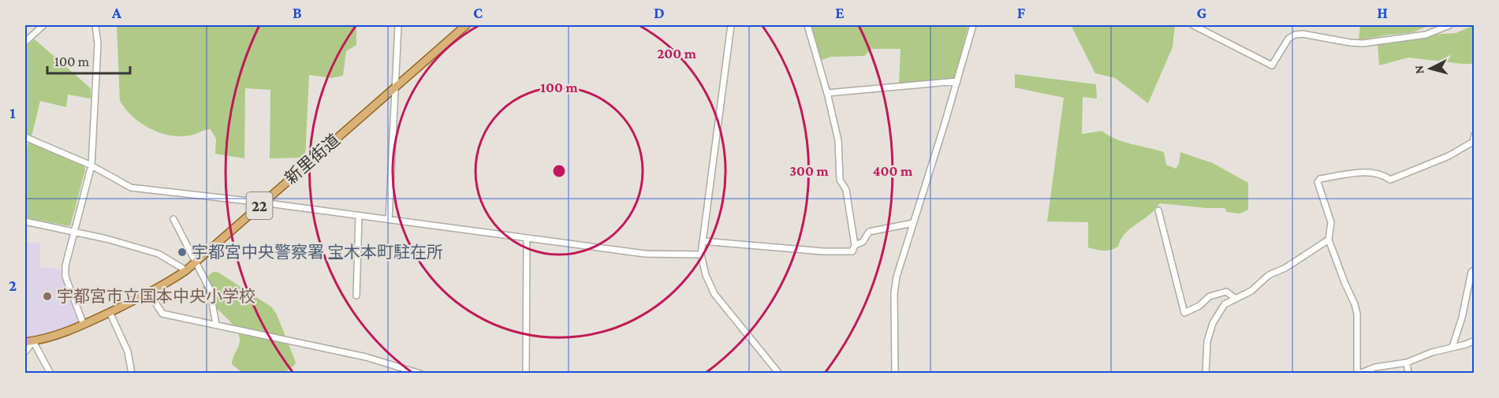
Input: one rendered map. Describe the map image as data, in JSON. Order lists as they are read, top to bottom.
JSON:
{
  "streets": {
    "main road": ["新里街道", "22"]
  },
  "places": ["宇都宮中央警察署 宝木本町駐在所", "宇都宮市立国本中央小学校"],
  "scale_bar": "100 m",
  "north": "left",
  "grid": {
    "columns": [
      "A",
      "B",
      "C",
      "D",
      "E",
      "F",
      "G",
      "H"
    ],
    "rows": ["1", "2"]
  },
  "rings": [
    "200 m",
    "100 m",
    "300 m",
    "400 m"
  ]
}
